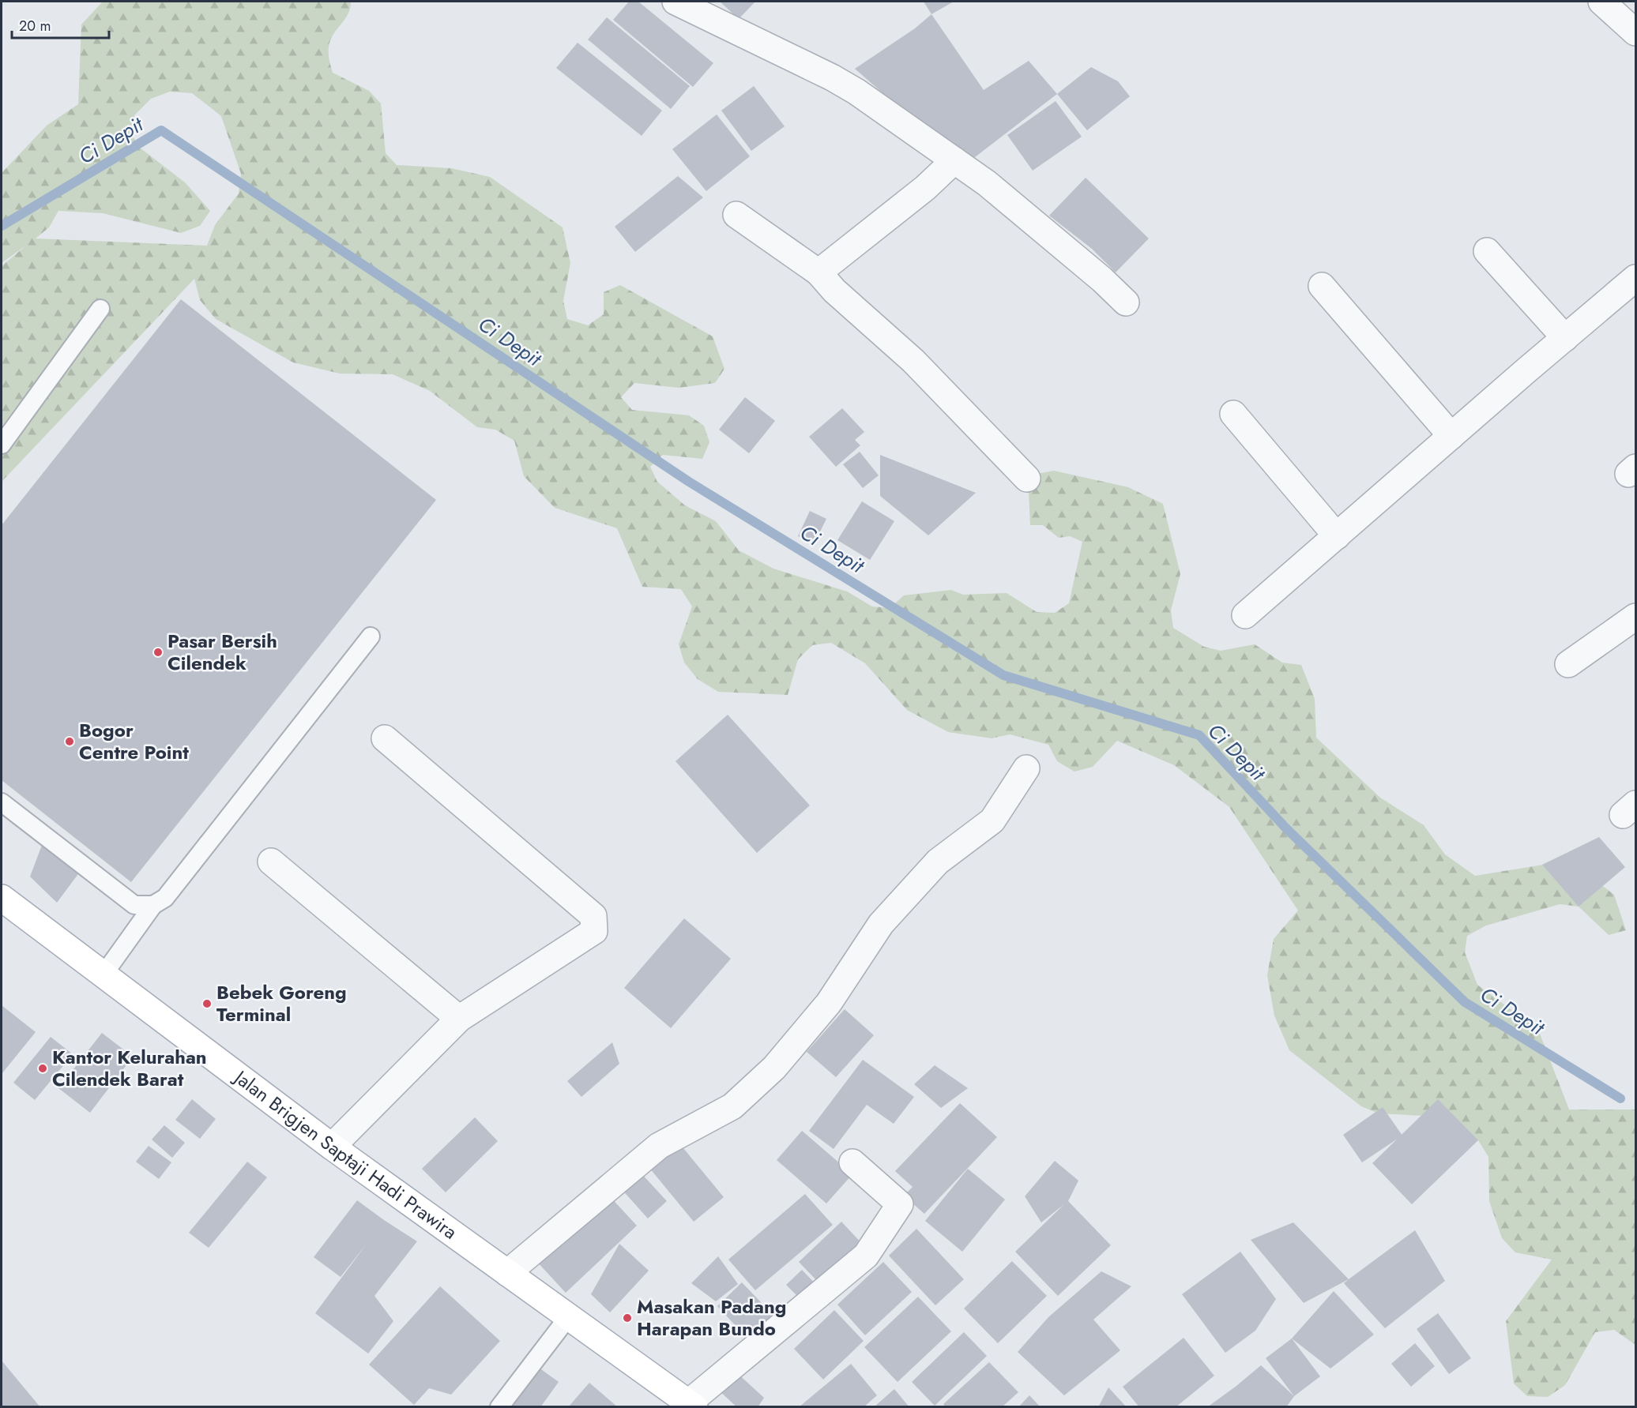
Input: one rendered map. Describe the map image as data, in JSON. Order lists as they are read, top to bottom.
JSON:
{
  "streets": {
    "main road": ["Jalan Brigjen Saptaji Hadi Prawira"]
  },
  "water": ["Ci Depit"],
  "places": [
    "Pasar Bersih Cilendek",
    "Bogor Centre Point",
    "Bebek Goreng Terminal",
    "Kantor Kelurahan Cilendek Barat",
    "Masakan Padang Harapan Bundo"
  ],
  "scale_bar": "20 m"
}
